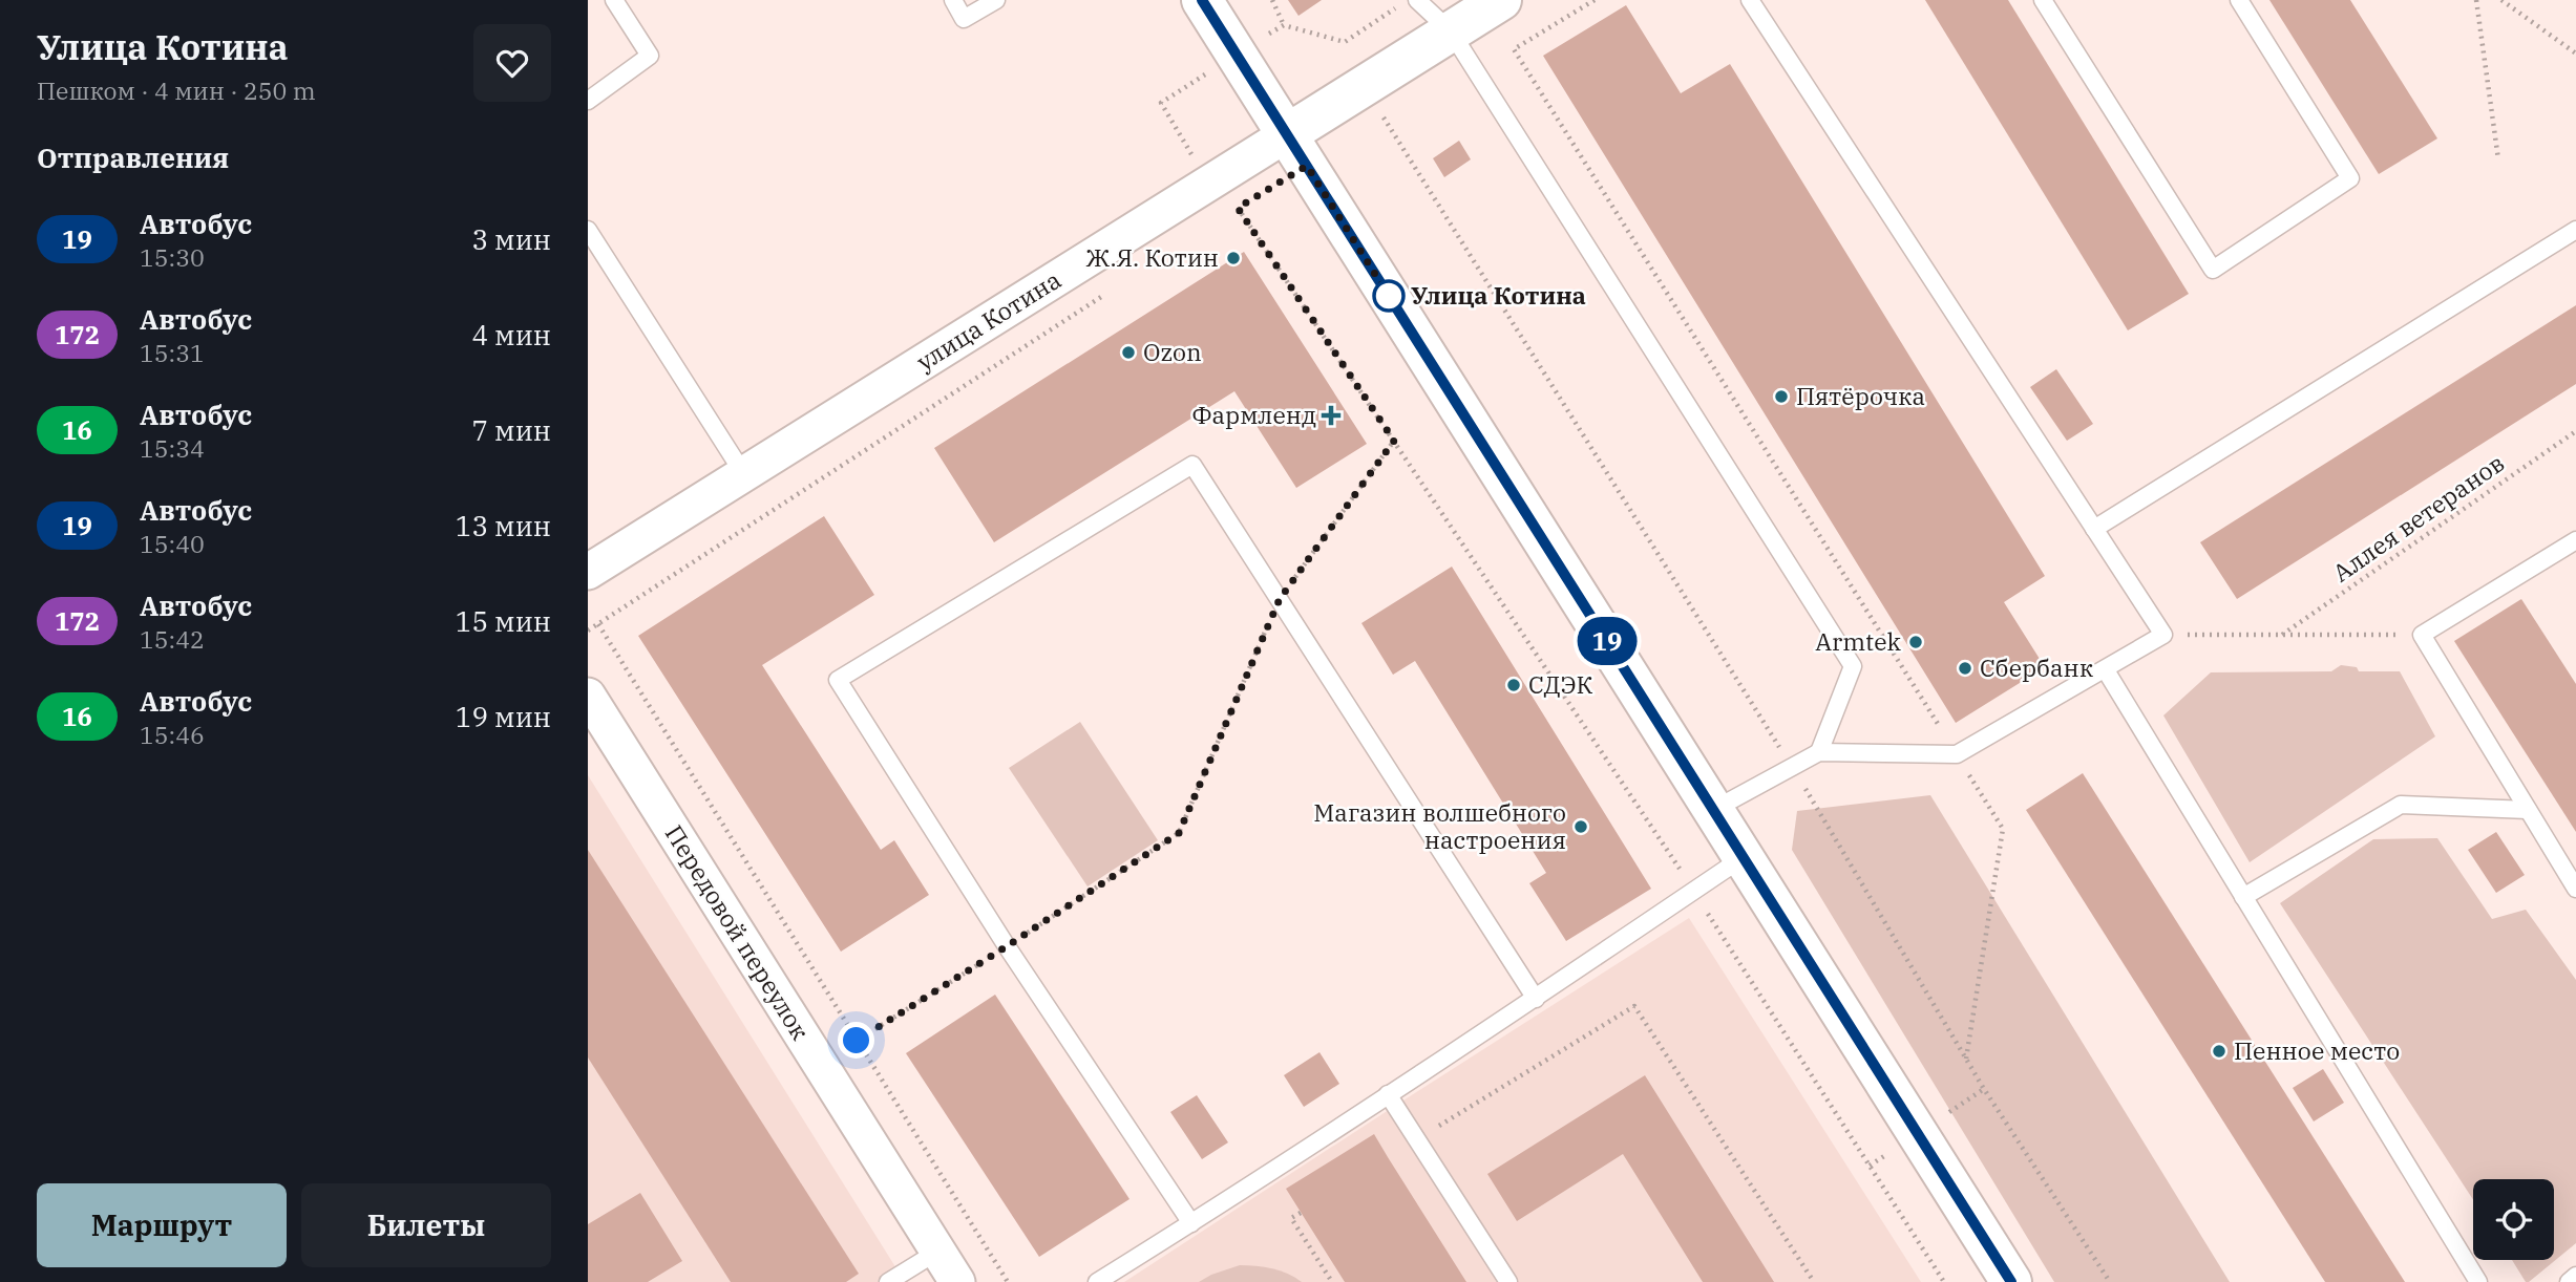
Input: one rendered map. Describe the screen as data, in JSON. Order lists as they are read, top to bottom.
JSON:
{
  "streets": {
    "main road": ["улица Котина"],
    "street": ["Передовой переулок"],
    "path": ["Аллея ветеранов"]
  },
  "places": {
    "other": [
      "Ж.Я. Котин",
      "Улица Котина",
      "Ozon",
      "Пятёрочка",
      "Armtek",
      "Сбербанк",
      "СДЭК",
      "Магазин волшебного настроения",
      "Пенное место"
    ],
    "health": ["Фармленд"]
  },
  "lines": ["bus line 19"],
  "page": {
    "heading": [
      ["Улица Котина", "Пешком · 4 мин · 250 m"],
      "Отправления"
    ],
    "on_map": "19",
    "list": [
      {
        "mark": "19",
        "name": "Автобус",
        "note": "15:30",
        "value": "3 мин"
      },
      {
        "mark": "172",
        "name": "Автобус",
        "note": "15:31",
        "value": "4 мин"
      },
      {
        "mark": "16",
        "name": "Автобус",
        "note": "15:34",
        "value": "7 мин"
      },
      {
        "mark": "19",
        "name": "Автобус",
        "note": "15:40",
        "value": "13 мин"
      },
      {
        "mark": "172",
        "name": "Автобус",
        "note": "15:42",
        "value": "15 мин"
      },
      {
        "mark": "16",
        "name": "Автобус",
        "note": "15:46",
        "value": "19 мин"
      }
    ],
    "buttons": ["Маршрут", "Билеты"]
  }
}
